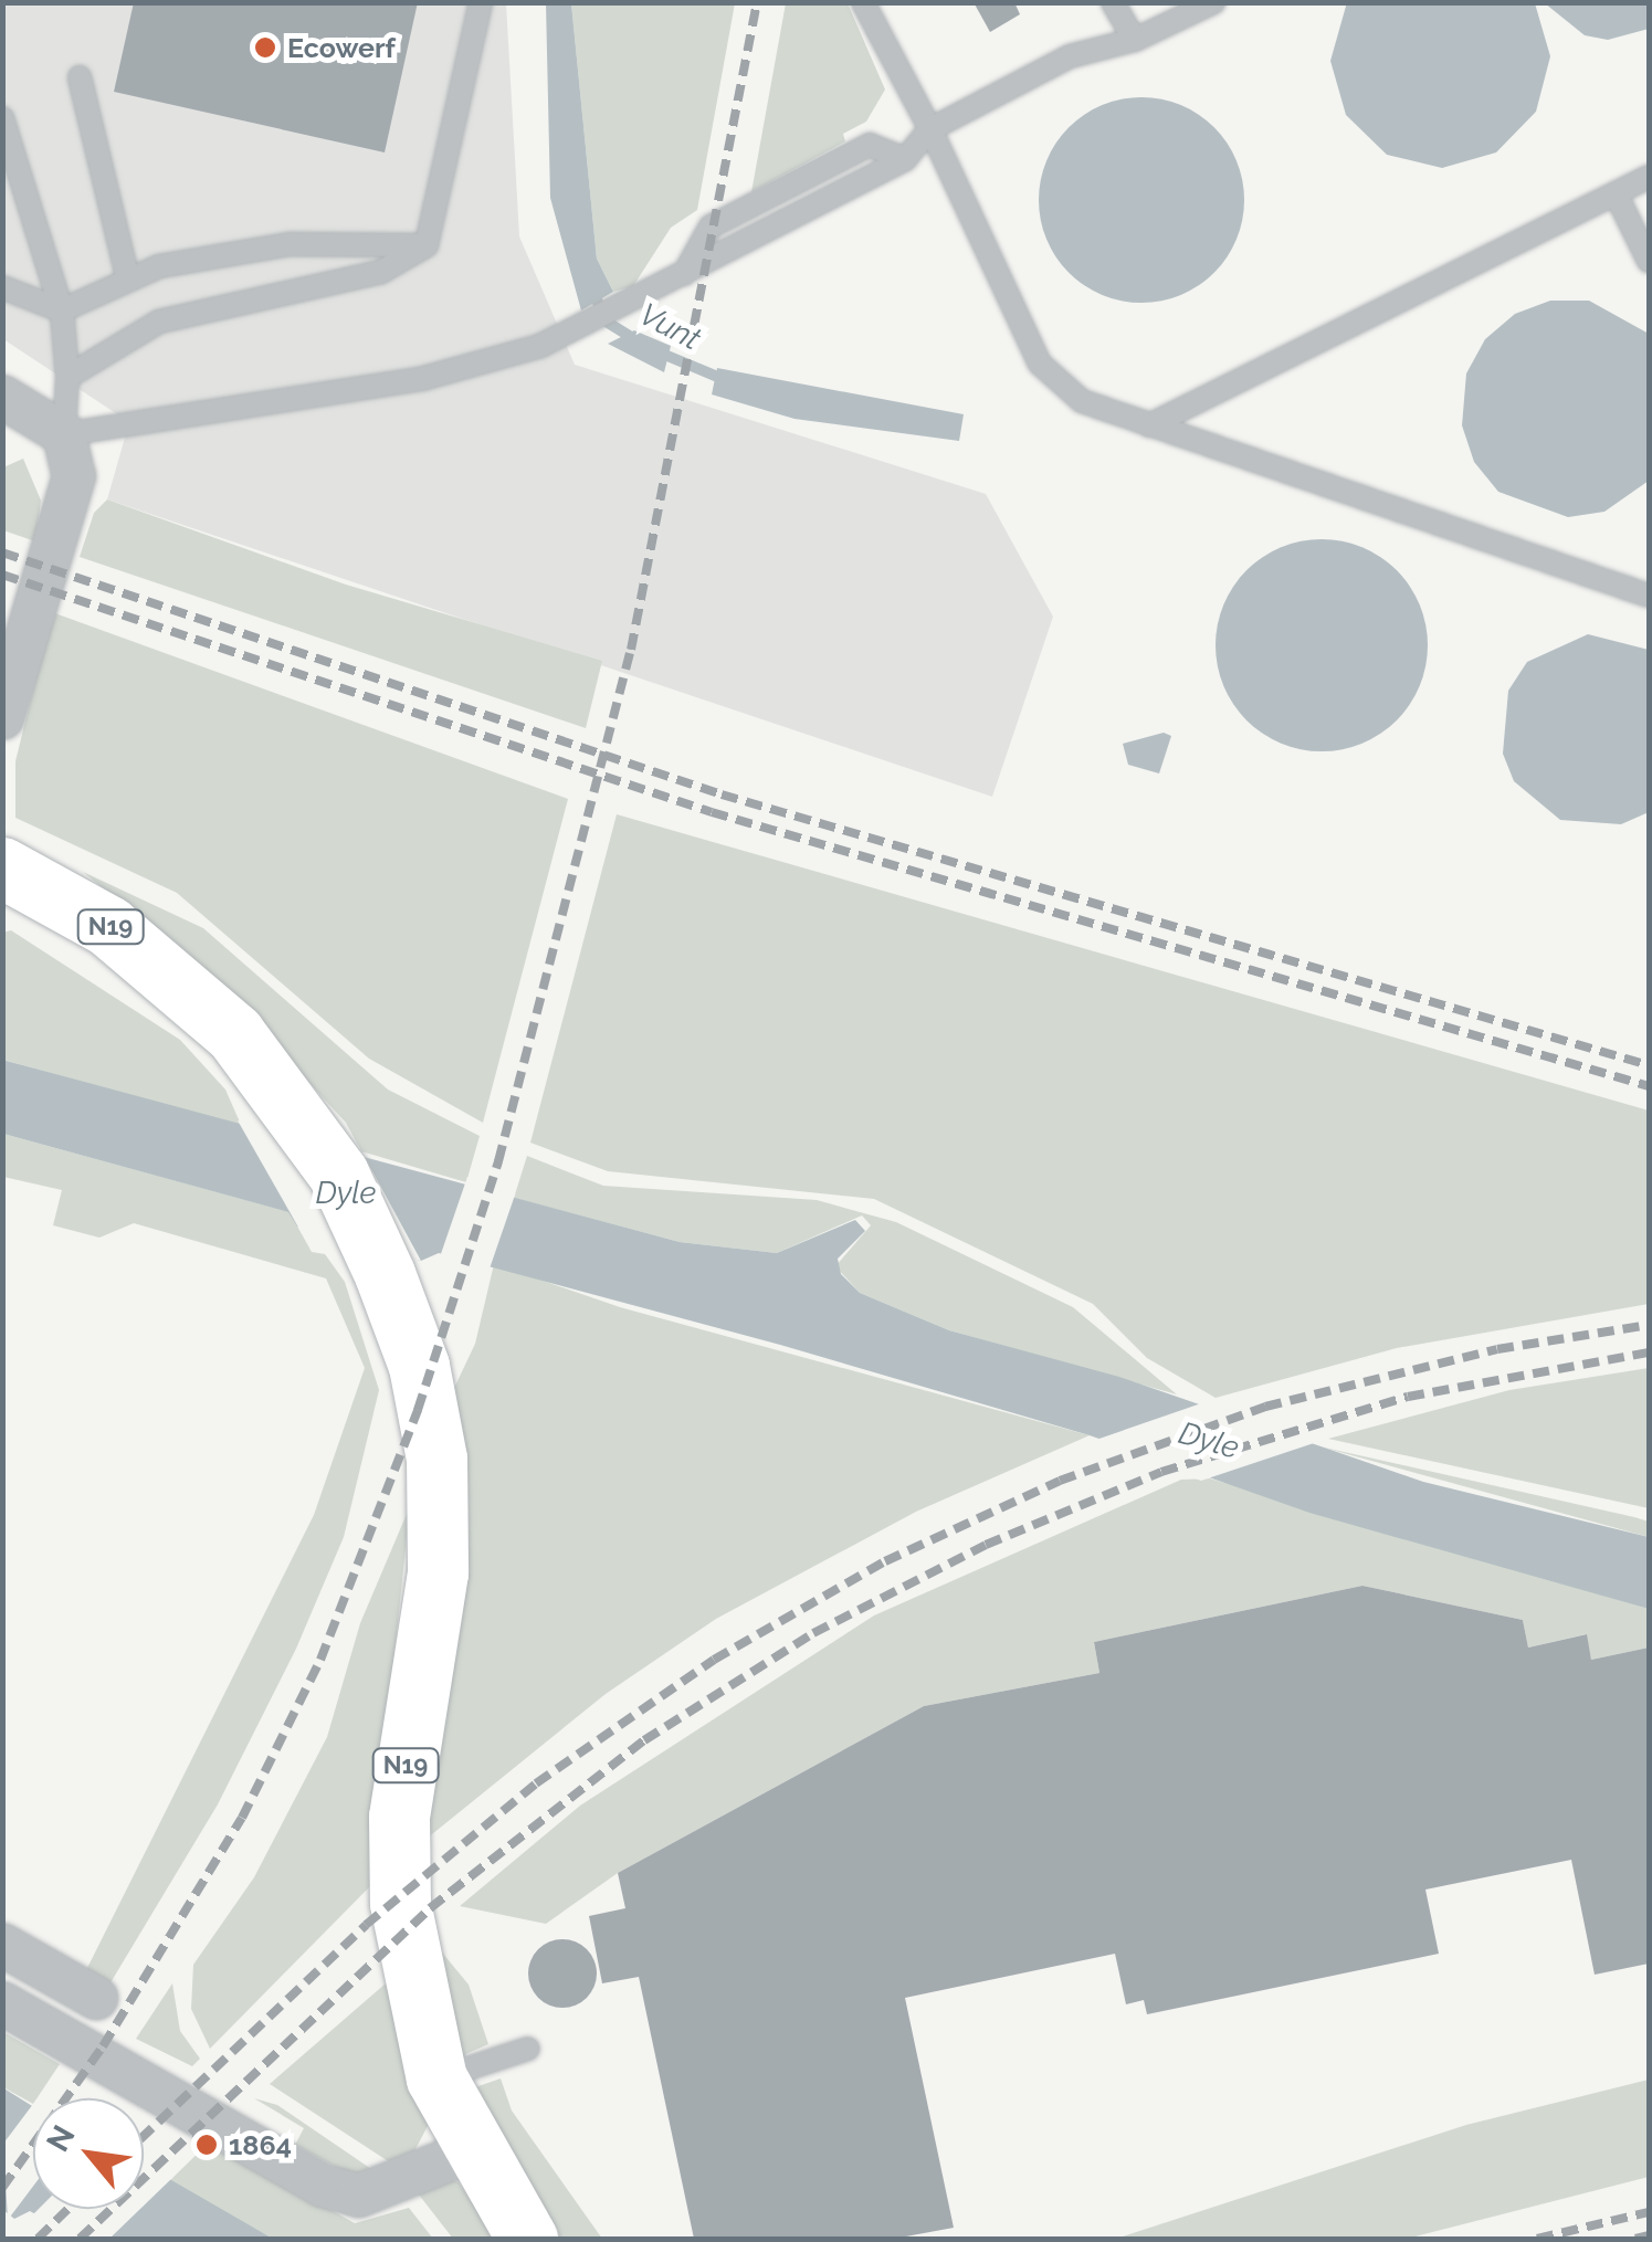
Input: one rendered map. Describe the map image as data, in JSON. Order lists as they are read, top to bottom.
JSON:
{
  "streets": {
    "main road": ["N19"]
  },
  "water": ["Vunt", "Dyle"],
  "places": ["Ecowerf", "1864"],
  "north": "top left"
}
